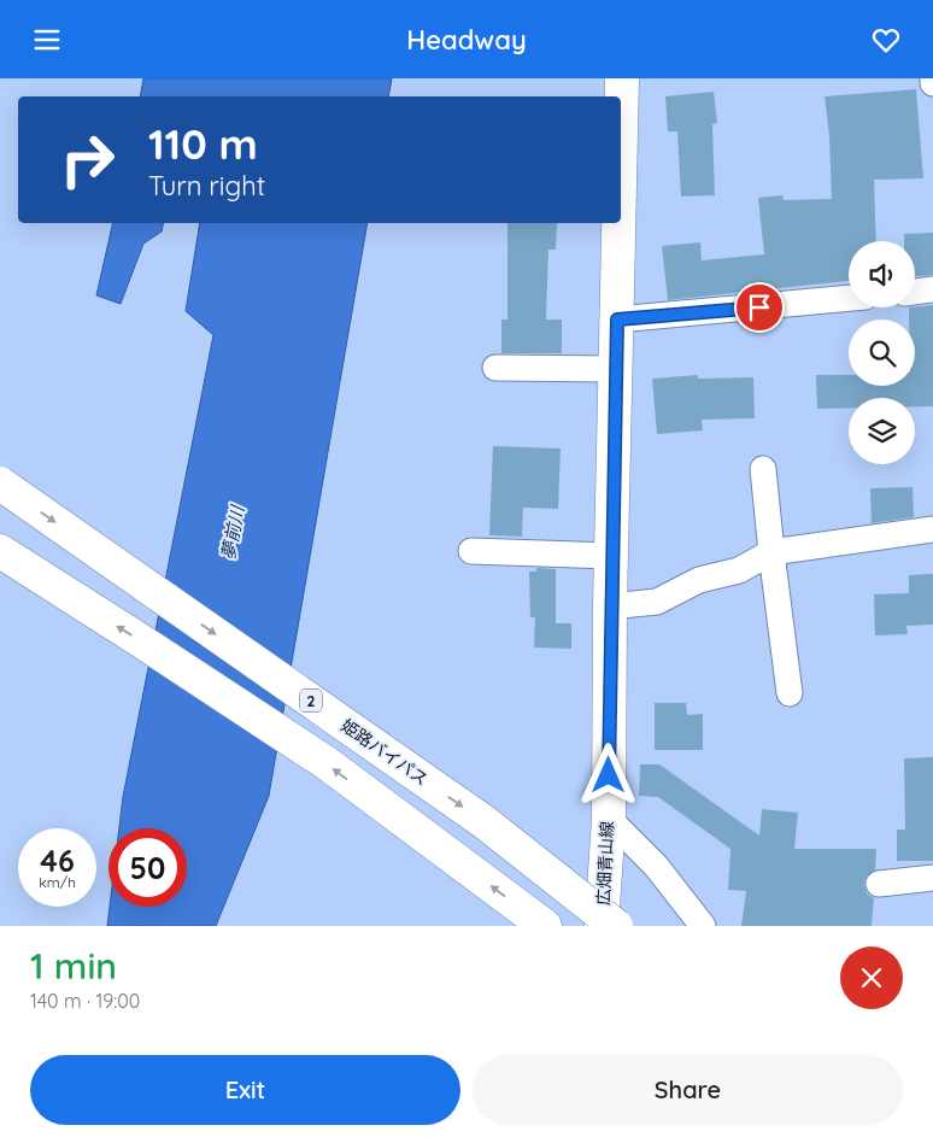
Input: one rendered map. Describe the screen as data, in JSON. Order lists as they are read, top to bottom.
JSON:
{
  "streets": {
    "main road": ["2", "姫路バイパス", "広畑青山線"]
  },
  "water": ["夢前川"],
  "page": {
    "header": "Headway",
    "turn": ["110 m", "Turn right"],
    "speed": "46 km/h",
    "limit": "50",
    "heading": ["1 min", "140 m · 19:00"],
    "buttons": ["Exit", "Share"]
  }
}
